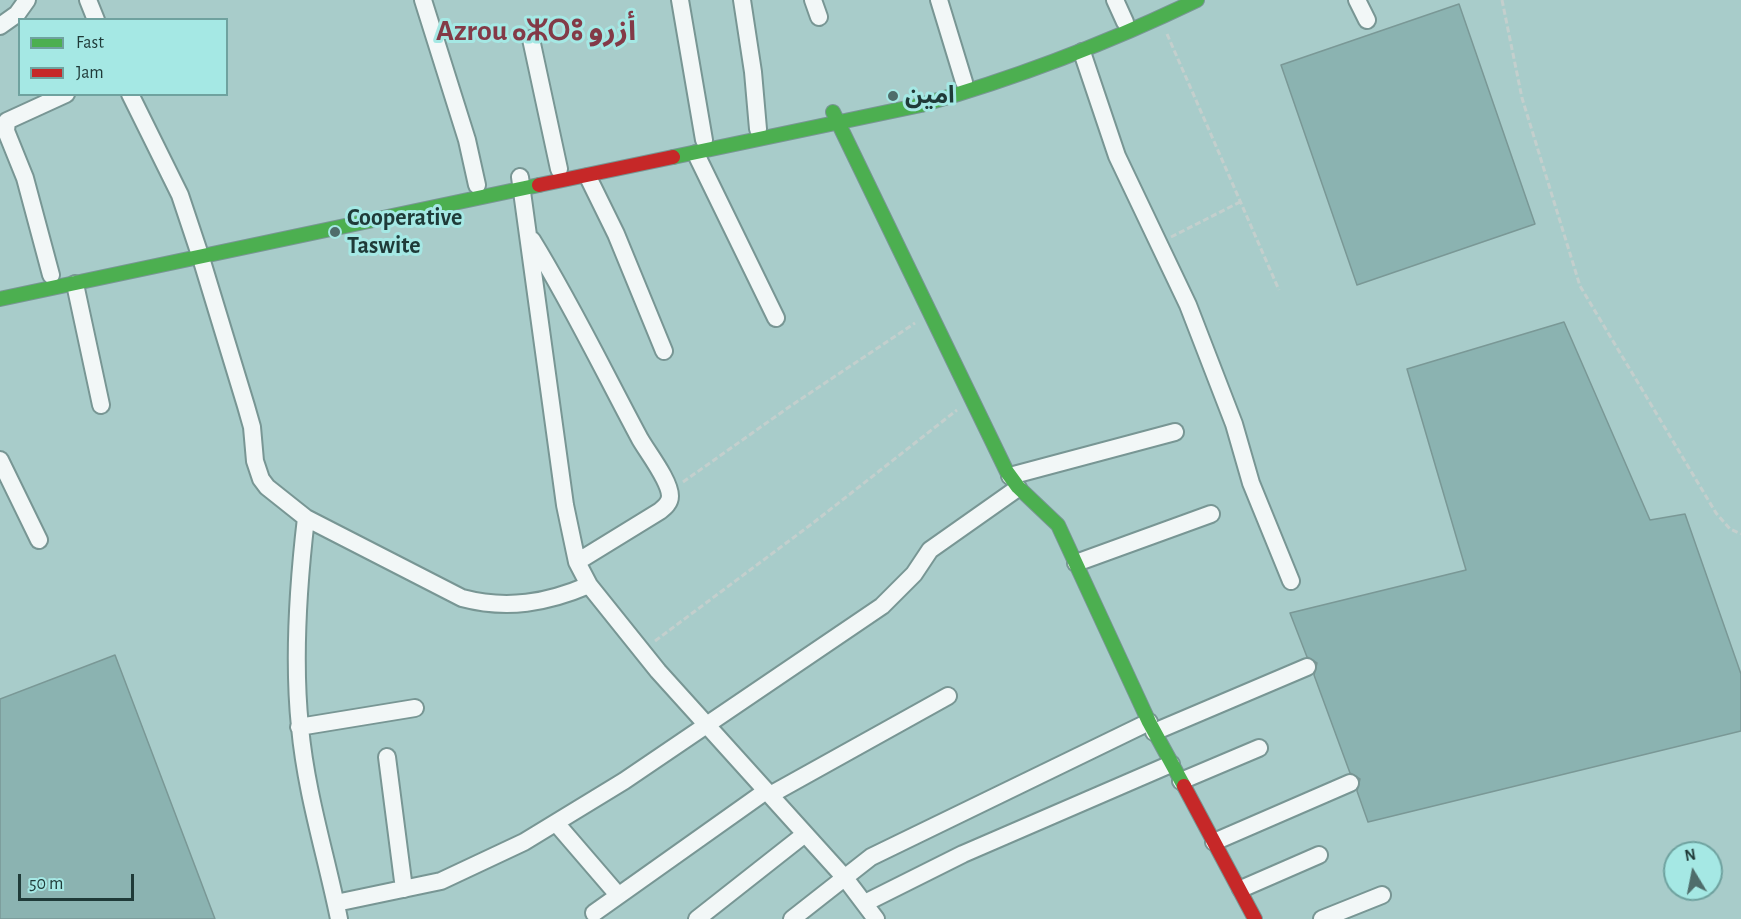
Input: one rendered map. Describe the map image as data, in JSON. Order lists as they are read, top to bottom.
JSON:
{
  "districts": ["Azrou ⴰⵣⵔⵓ أزرو"],
  "places": ["امين", "Cooperative Taswite"],
  "legend": ["Fast", "Jam"],
  "scale_bar": "50 m",
  "north": "top"
}
